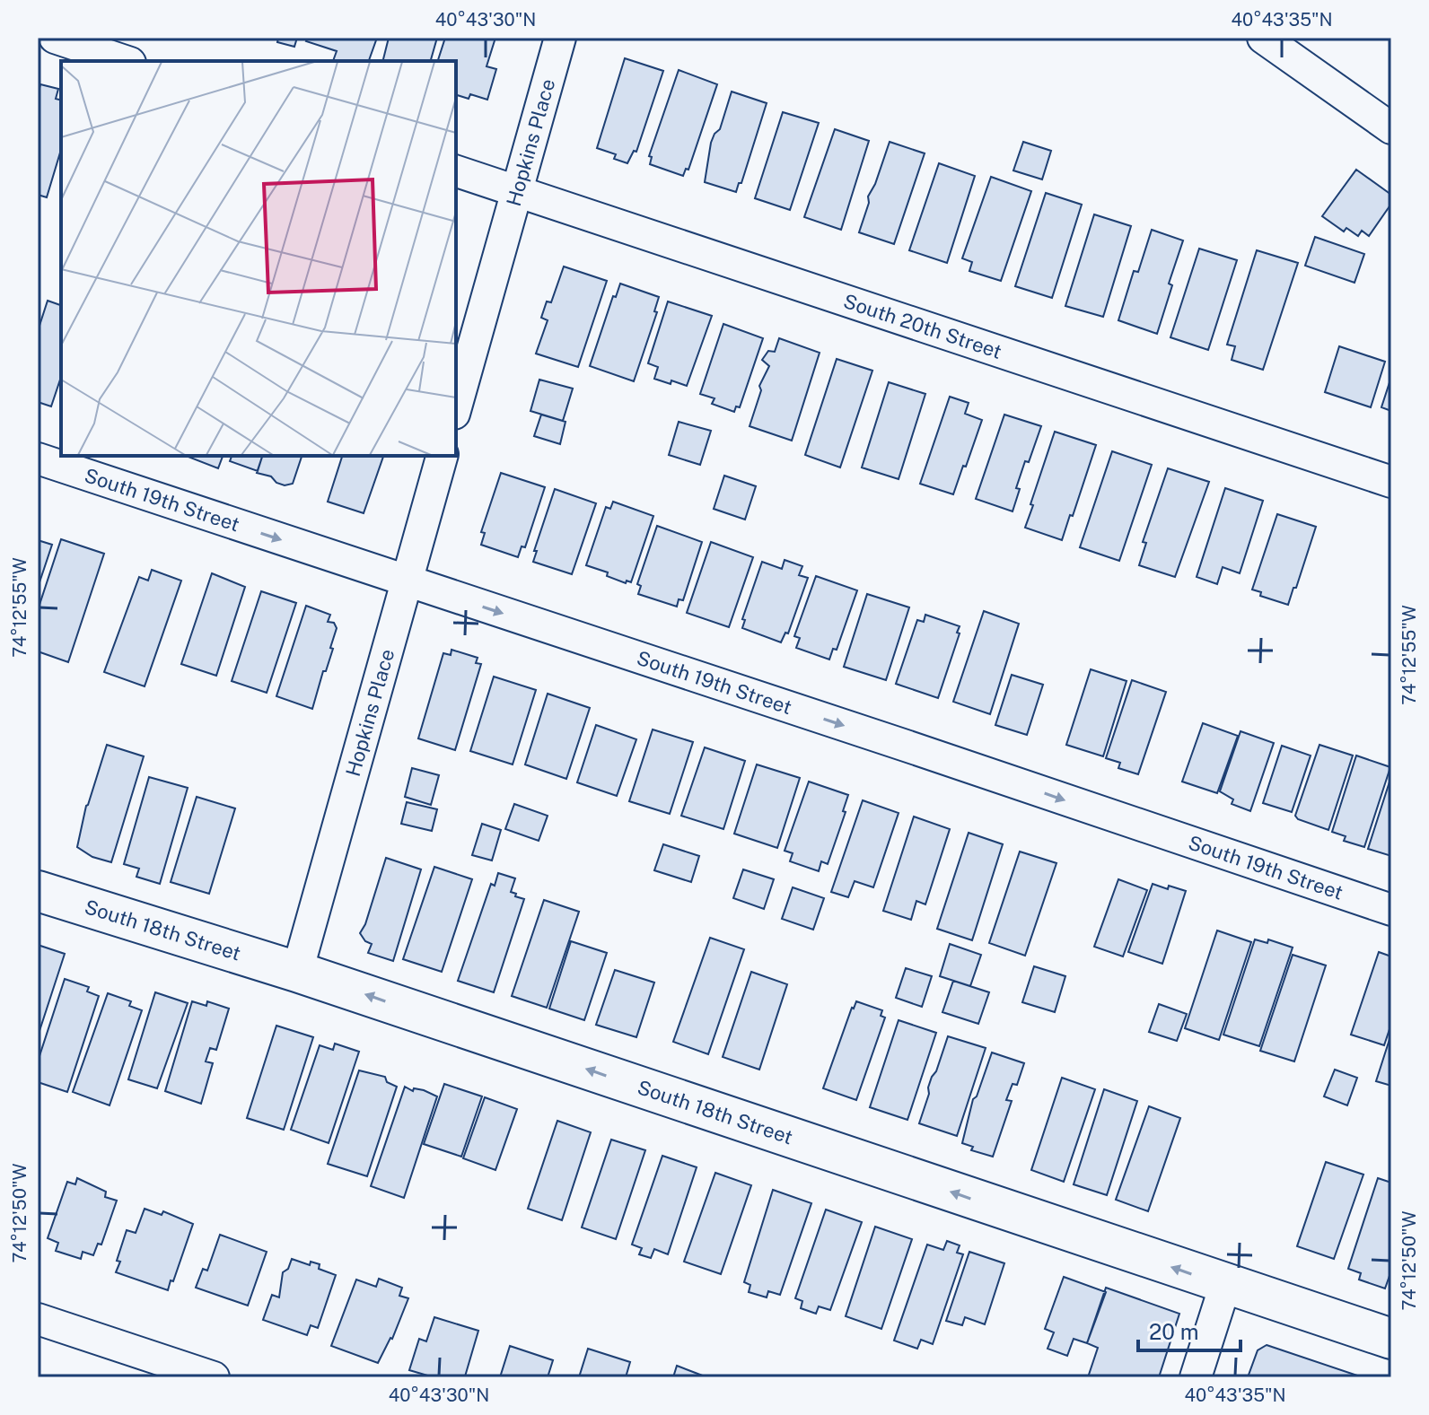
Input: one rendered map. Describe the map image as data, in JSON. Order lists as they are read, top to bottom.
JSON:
{
  "streets": {
    "street": [
      "Hopkins Place",
      "South 20th Street",
      "South 19th Street",
      "South 18th Street"
    ]
  },
  "crossings": [
    ["Hopkins Place", "South 20th Street"],
    ["Hopkins Place", "South 19th Street"],
    ["Hopkins Place", "South 18th Street"]
  ],
  "one_way": ["South 19th Street", "South 18th Street"],
  "scale_bar": "20 m",
  "coordinates": [
    "40°43'30\"N",
    "40°43'35\"N",
    "74°12'55\"W",
    "74°12'50\"W"
  ]
}
